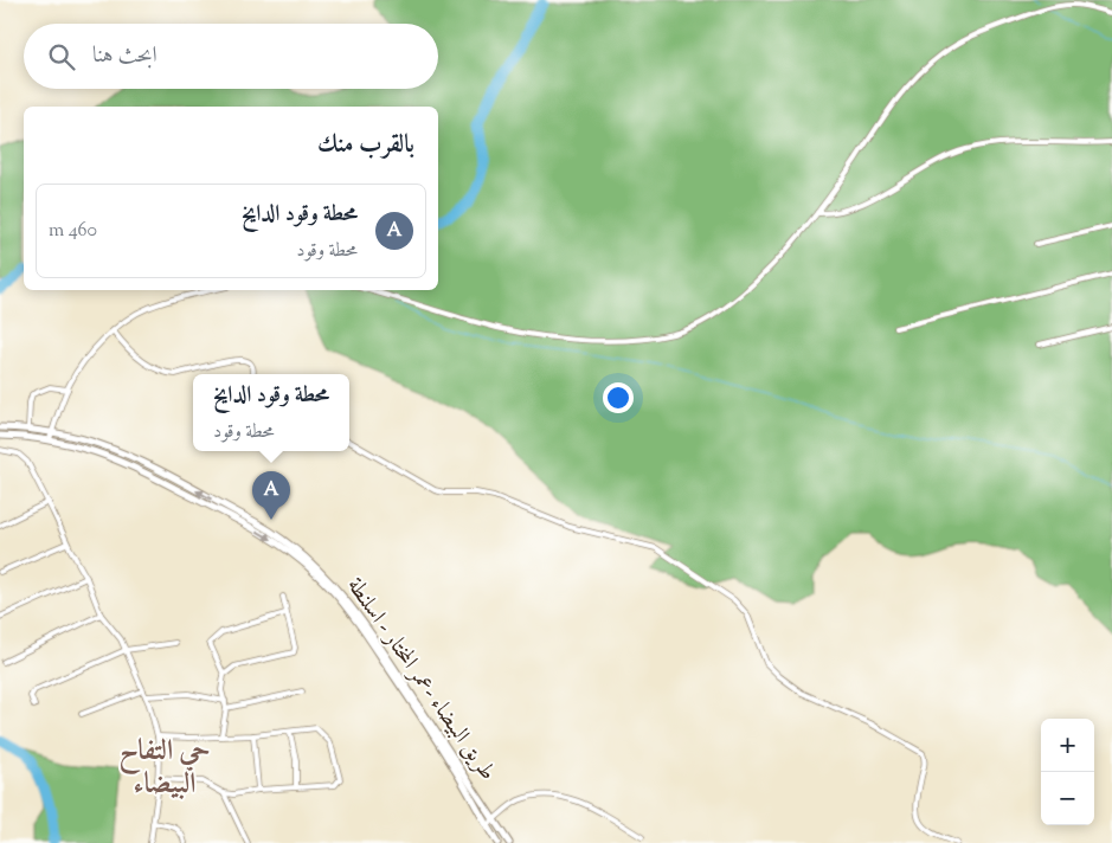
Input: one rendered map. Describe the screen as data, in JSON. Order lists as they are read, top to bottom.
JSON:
{
  "streets": {
    "main road": ["طريق البيضاء -عمر المختار - اسلنطة"]
  },
  "districts": ["حي التفاح البيضاء"],
  "page": {
    "search": "ابحث هنا",
    "heading": "بالقرب منك",
    "list": [
      {
        "mark": "A",
        "name": "محطة وقود الدايخ",
        "note": "محطة وقود",
        "value": "460 m"
      }
    ],
    "popup": ["محطة وقود الدايخ", "محطة وقود"],
    "pins": "A",
    "map_buttons": ["+", "−"]
  }
}
